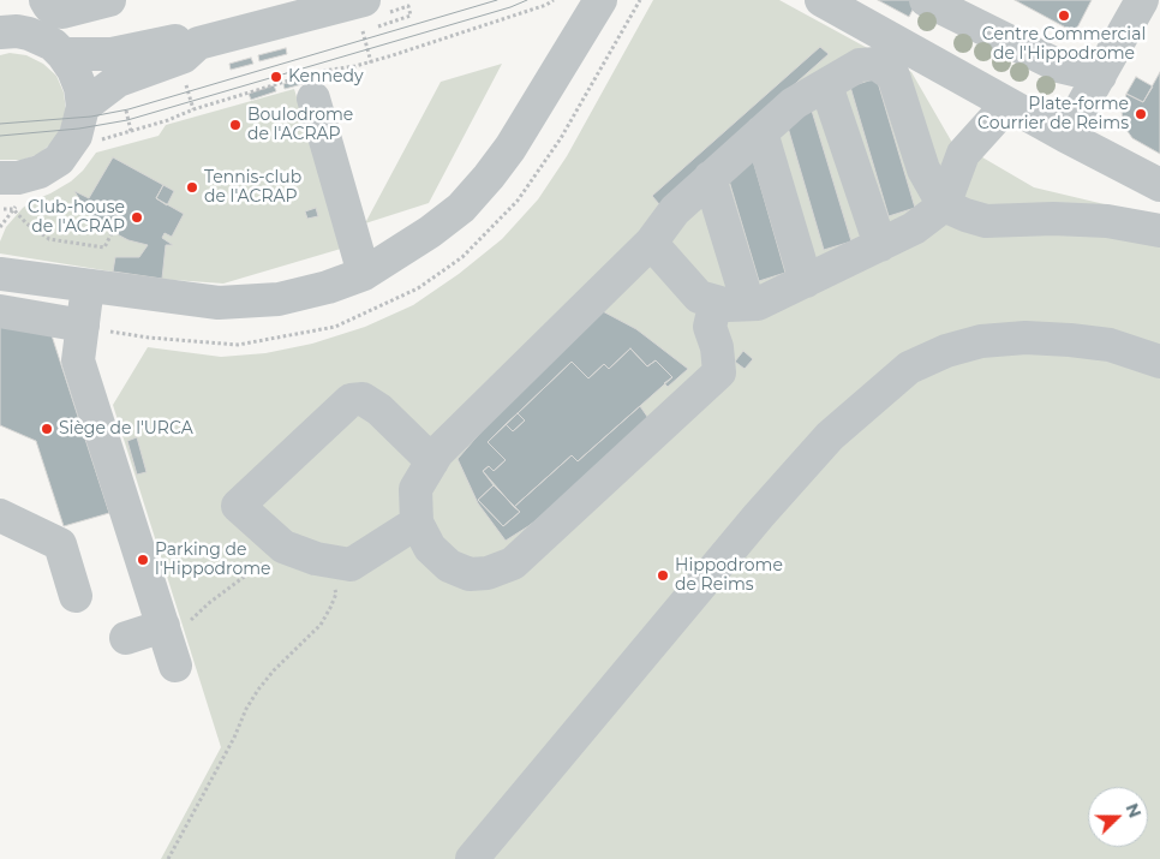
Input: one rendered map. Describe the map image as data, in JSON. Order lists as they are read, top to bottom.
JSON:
{
  "places": [
    "Centre Commercial de l'Hippodrome",
    "Kennedy",
    "Plate-forme Courrier de Reims",
    "Boulodrome de l'ACRAP",
    "Tennis-club de l'ACRAP",
    "Club-house de l'ACRAP",
    "Siège de l'URCA",
    "Parking de l'Hippodrome",
    "Hippodrome de Reims"
  ],
  "north": "right"
}
